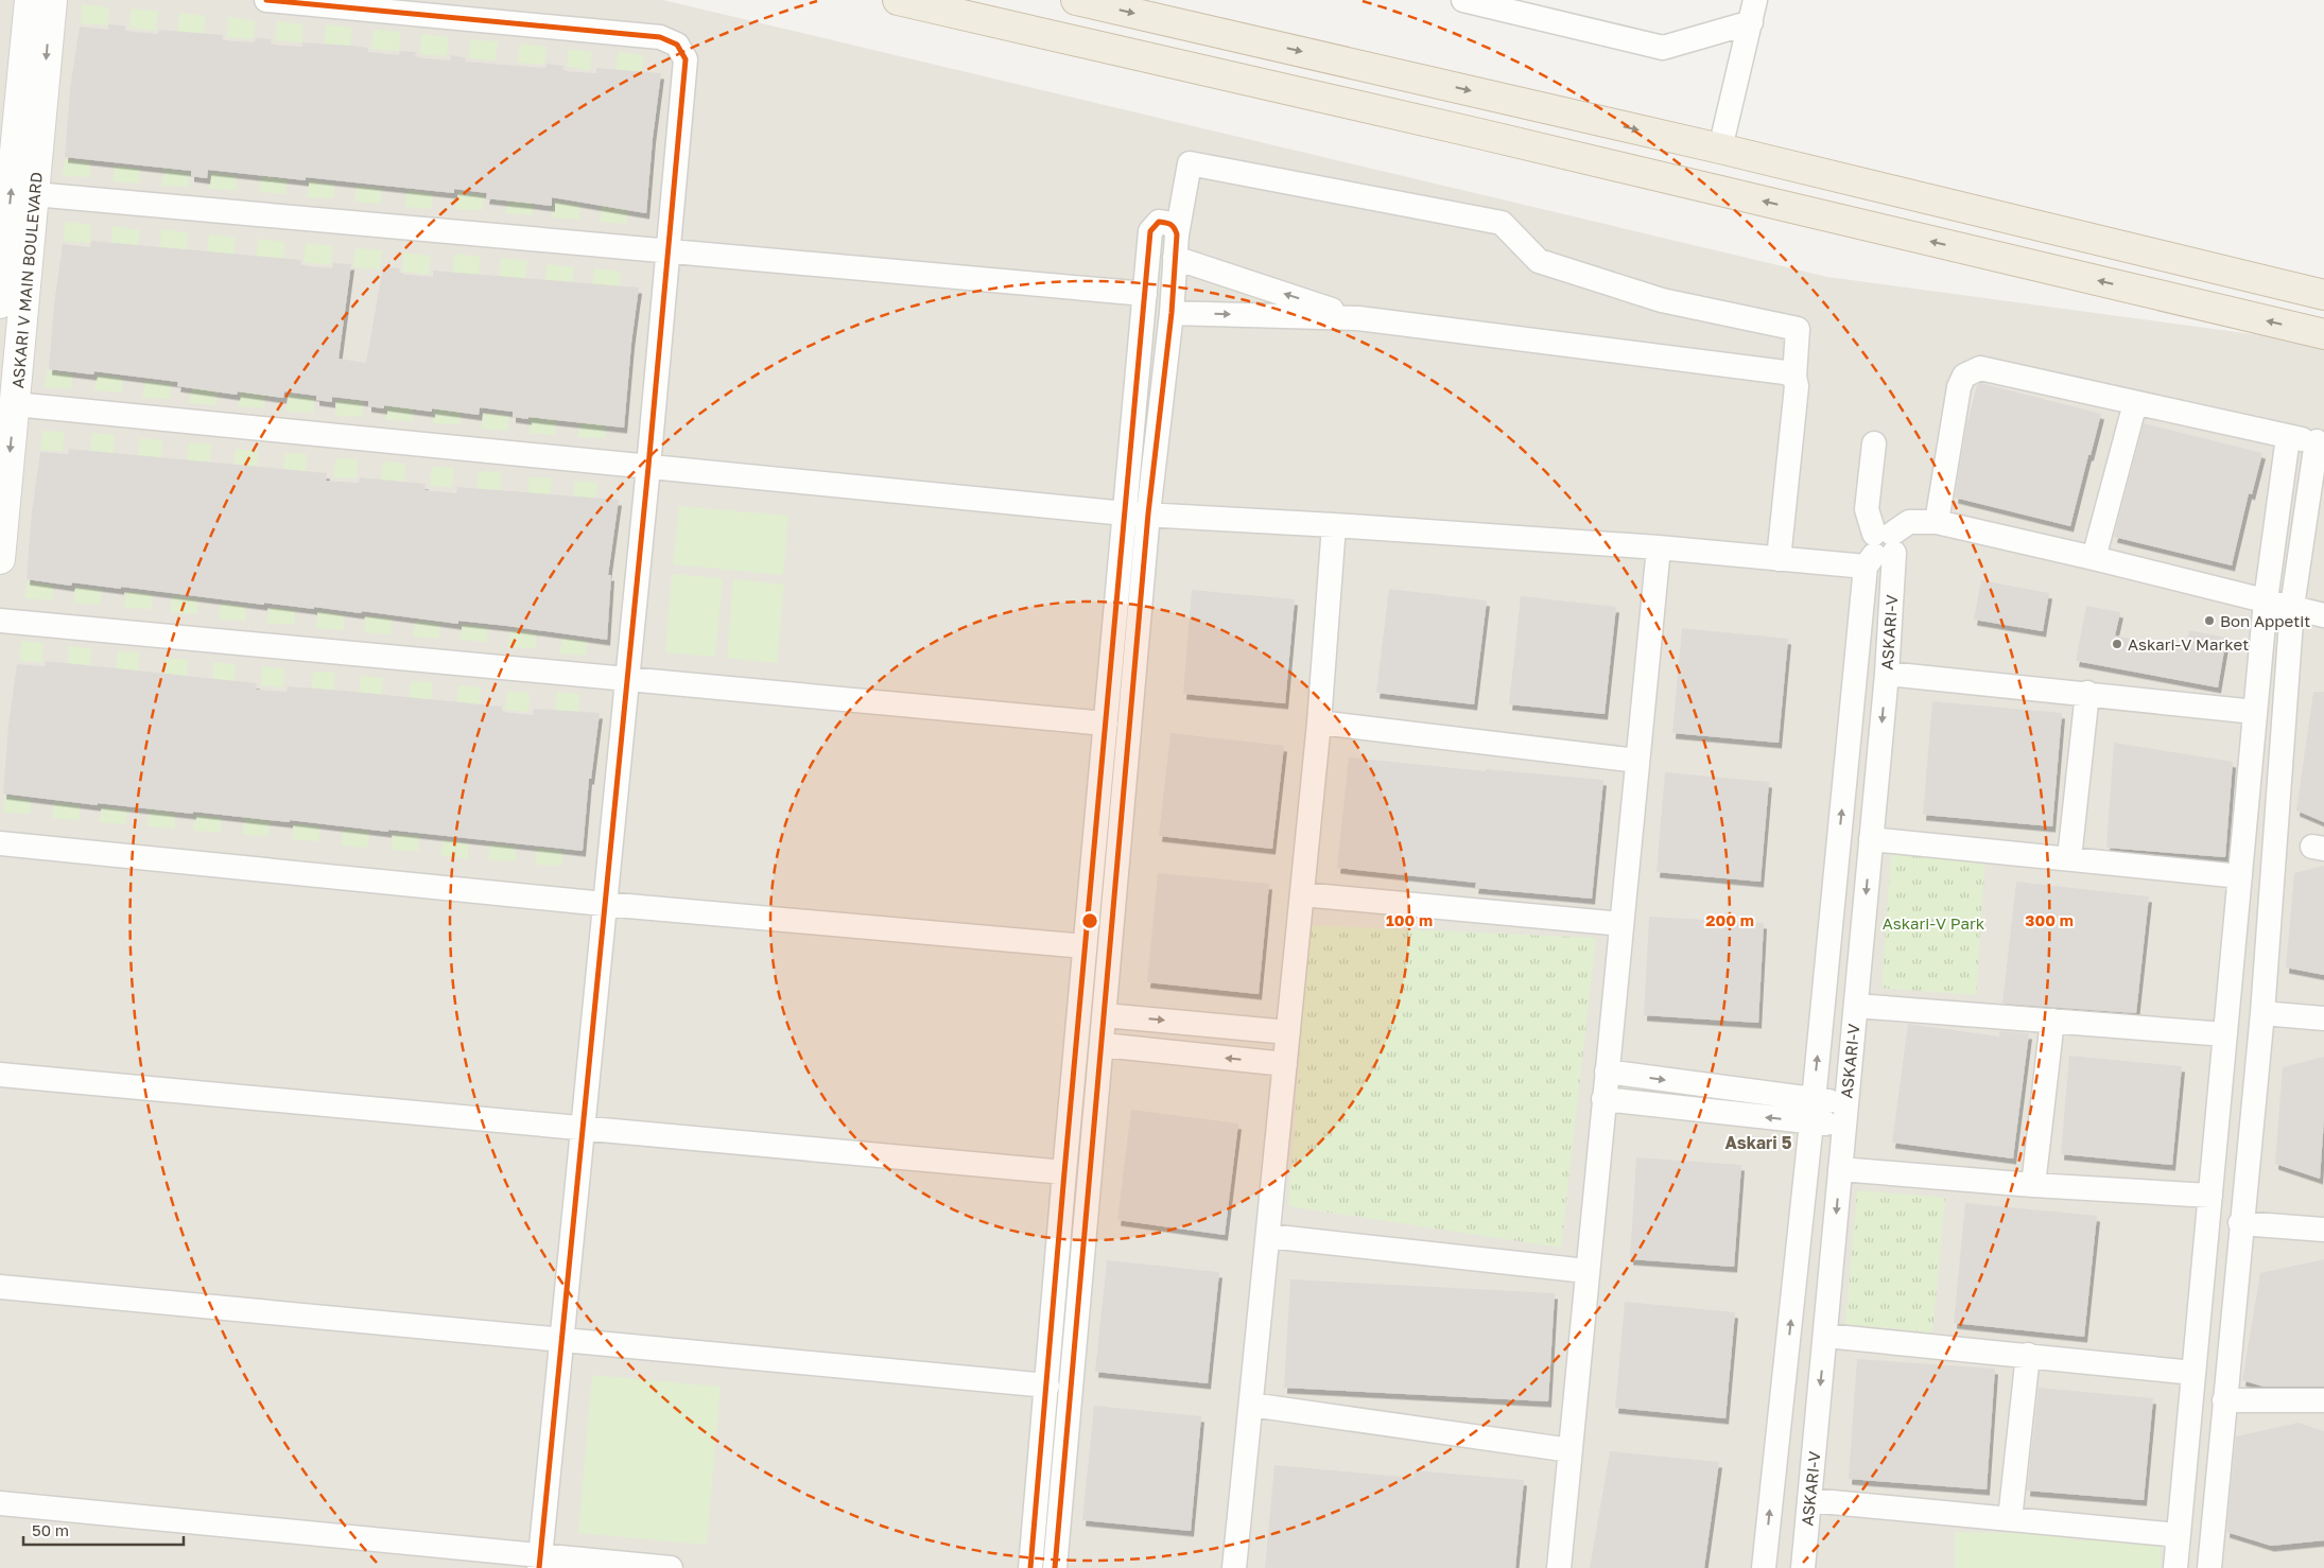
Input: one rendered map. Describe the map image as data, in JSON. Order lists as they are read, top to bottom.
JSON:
{
  "streets": {
    "street": ["ASKARI V MAIN BOULEVARD", "ASKARI-V"]
  },
  "districts": ["Askari 5"],
  "parks": ["Askari-V Park"],
  "places": ["Bon Appetit", "Askari-V Market"],
  "scale_bar": "50 m",
  "rings": ["100 m", "200 m", "300 m"]
}
